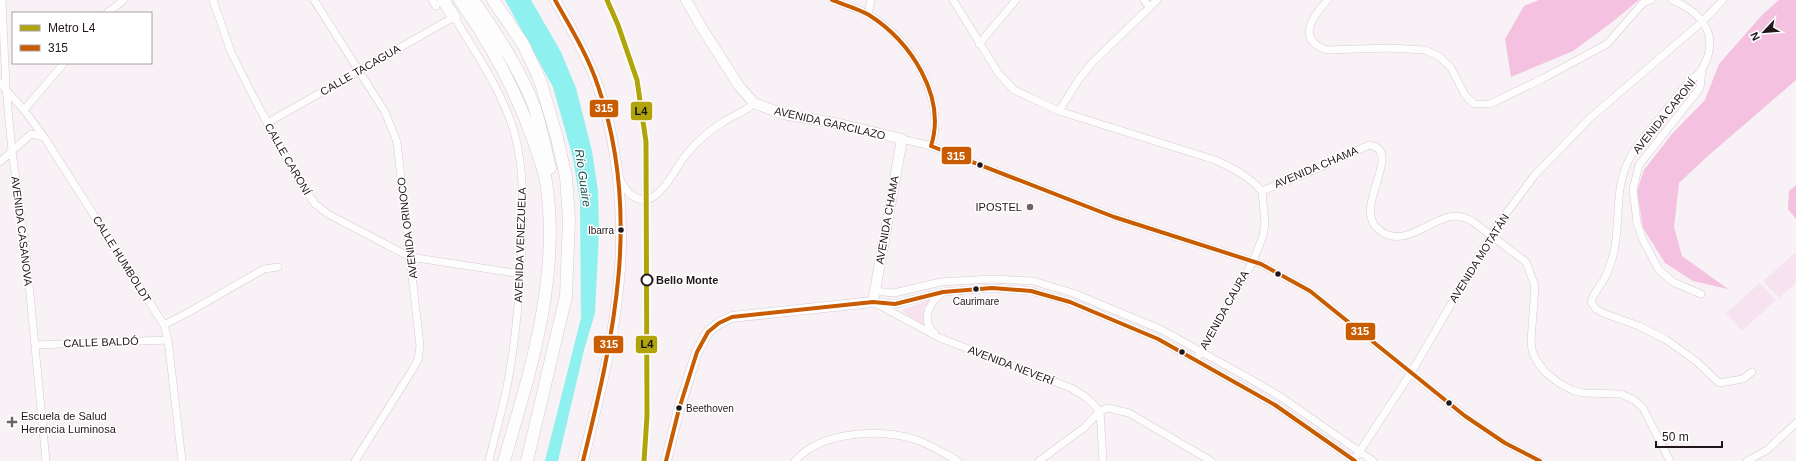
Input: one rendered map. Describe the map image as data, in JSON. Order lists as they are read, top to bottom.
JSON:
{
  "streets": {
    "street": [
      "CALLE TACAGUA",
      "AVENIDA CARONÍ",
      "AVENIDA GARCILAZO",
      "CALLE CARONÍ",
      "AVENIDA CHAMA",
      "AVENIDA ORINOCO",
      "AVENIDA CASANOVA",
      "AVENIDA VENEZUELA",
      "AVENIDA MOTATÁN",
      "CALLE HUMBOLDT",
      "AVENIDA CAURA",
      "CALLE BALDÓ",
      "AVENIDA NEVERÍ"
    ]
  },
  "crossings": [
    ["CALLE TACAGUA", "CALLE CARONÍ"],
    ["CALLE TACAGUA", "AVENIDA ORINOCO"],
    ["CALLE TACAGUA", "AVENIDA VENEZUELA"],
    ["AVENIDA CARONÍ", "AVENIDA MOTATÁN"],
    ["AVENIDA GARCILAZO", "AVENIDA CHAMA"],
    ["CALLE CARONÍ", "AVENIDA ORINOCO"],
    ["CALLE CARONÍ", "AVENIDA VENEZUELA"],
    ["AVENIDA CHAMA", "AVENIDA MOTATÁN"],
    ["AVENIDA CHAMA", "AVENIDA CAURA"],
    ["AVENIDA CHAMA", "AVENIDA NEVERÍ"],
    ["AVENIDA CASANOVA", "CALLE HUMBOLDT"],
    ["AVENIDA CASANOVA", "CALLE BALDÓ"],
    ["CALLE HUMBOLDT", "CALLE BALDÓ"]
  ],
  "water": ["Río Guaire"],
  "places": {
    "other": [
      "IPOSTEL",
      "Ibarra",
      "Bello Monte",
      "Caurimare",
      "Beethoven"
    ],
    "health": ["Escuela de Salud Herencia Luminosa"]
  },
  "lines": ["metro line L4", "transit line 315"],
  "legend": ["Metro L4", "315"],
  "scale_bar": "50 m",
  "north": "bottom left"
}
